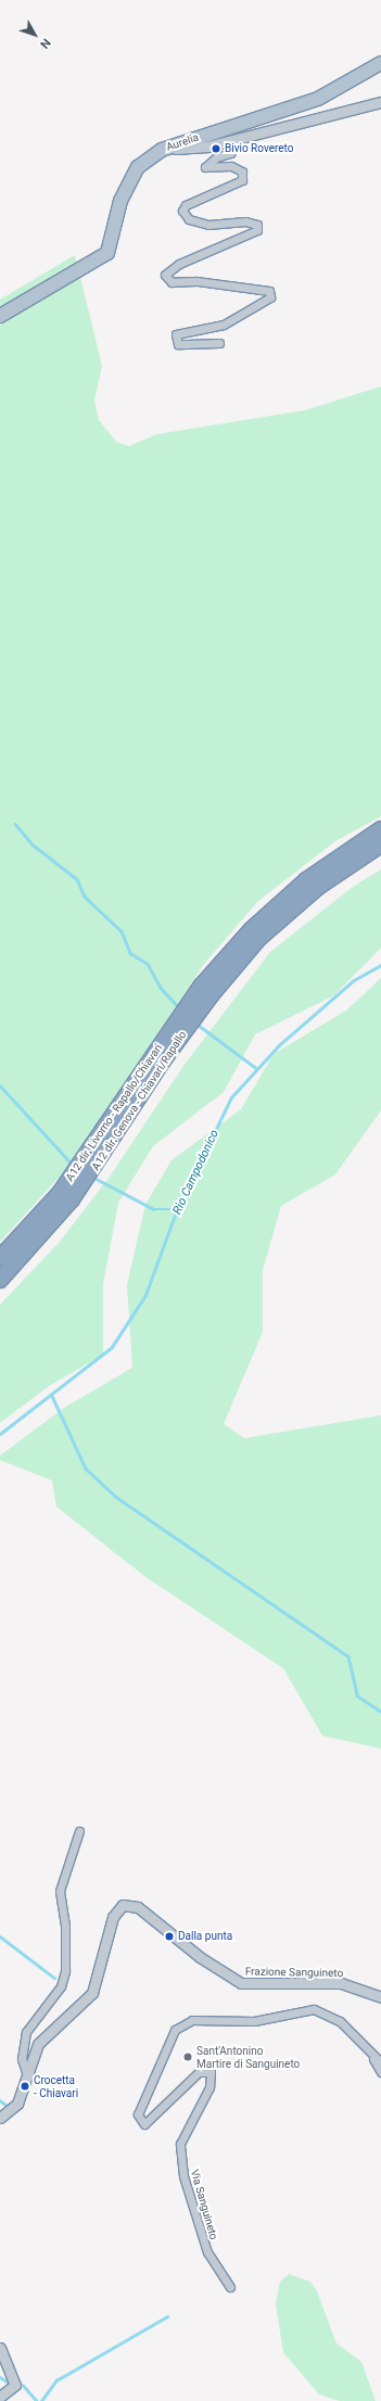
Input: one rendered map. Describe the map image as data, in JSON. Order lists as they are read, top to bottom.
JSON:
{
  "streets": {
    "highway": ["A12 dir. Genova - Chiavari/Rapallo", "A12 dir. Livorno - Rapallo/Chiavari"],
    "main road": ["Aurelia"],
    "street": ["Frazione Sanguineto", "Via Sanguineto"]
  },
  "crossings": [
    ["A12 dir. Genova - Chiavari/Rapallo", "A12 dir. Livorno - Rapallo/Chiavari"]
  ],
  "water": ["Rio Campodonico"],
  "places": [
    "Bivio Rovereto",
    "Dalla punta",
    "Sant'Antonino Martire di Sanguineto",
    "Crocetta - Chiavari"
  ],
  "north": "bottom right"
}
